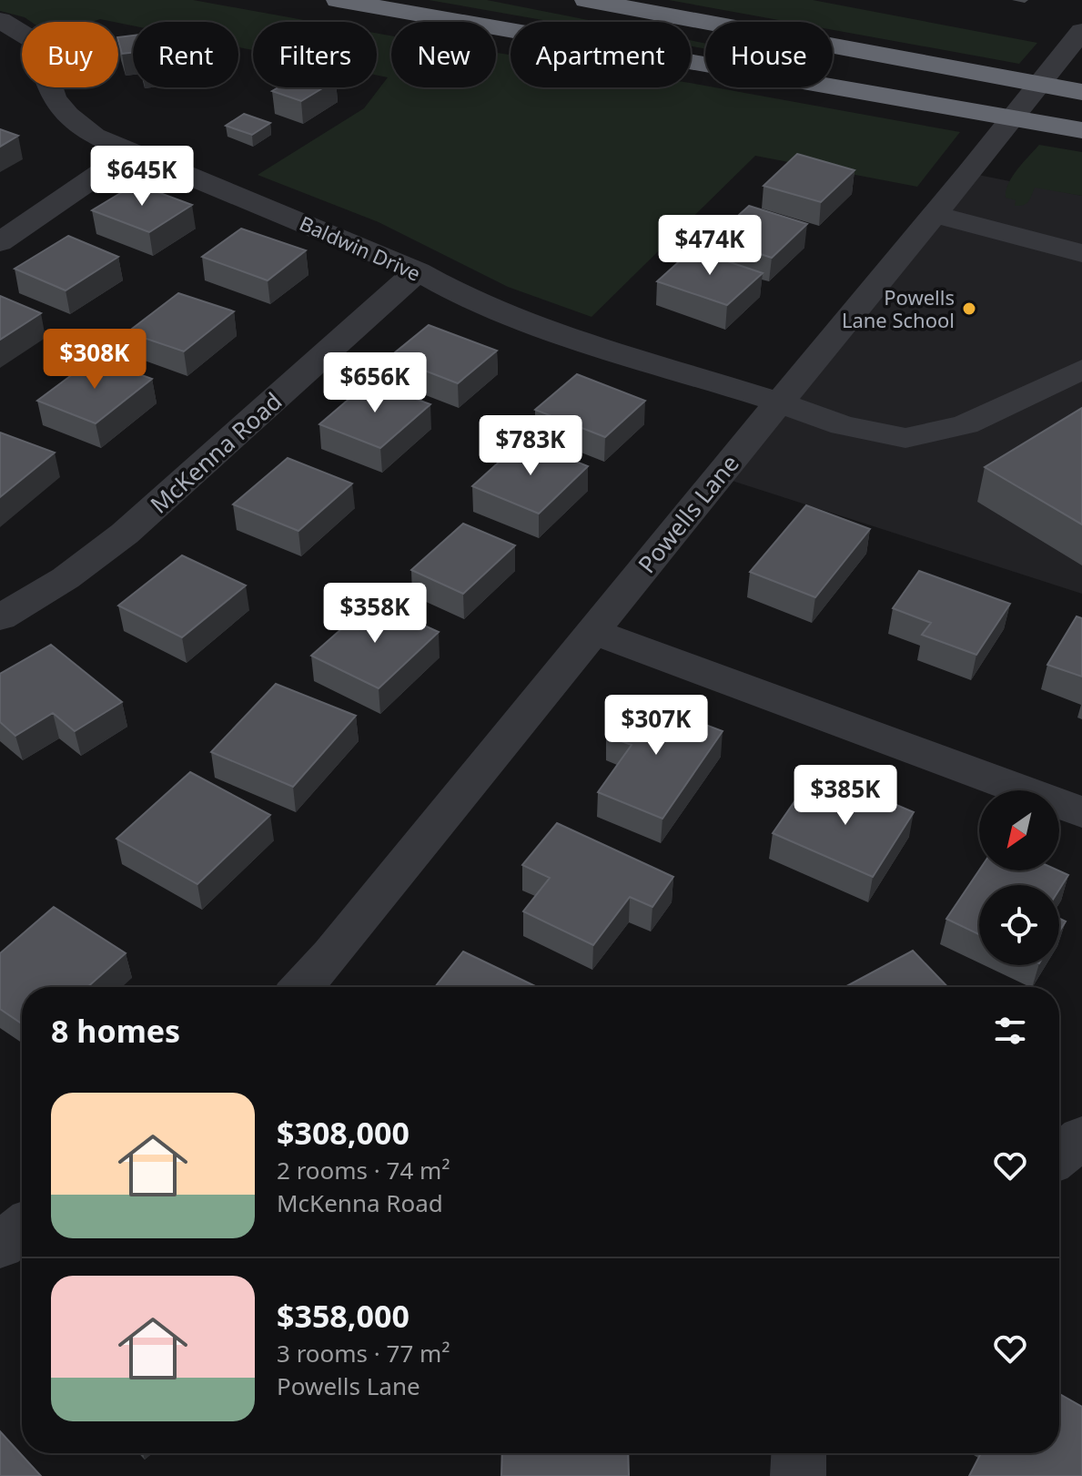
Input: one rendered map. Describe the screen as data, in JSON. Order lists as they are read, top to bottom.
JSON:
{
  "streets": {
    "street": ["Baldwin Drive", "McKenna Road", "Powells Lane"]
  },
  "crossings": [
    ["Baldwin Drive", "McKenna Road"],
    ["Baldwin Drive", "Powells Lane"]
  ],
  "places": ["Powells Lane School"],
  "north": "bottom left",
  "page": {
    "chip": [
      "Buy",
      "Rent",
      "Filters",
      "New",
      "Apartment",
      "House"
    ],
    "price": [
      "$645K",
      "$474K",
      "$308K",
      "$656K",
      "$783K",
      "$358K",
      "$307K",
      "$385K"
    ],
    "heading": "8 homes",
    "list": [
      {
        "name": "$308,000",
        "note": "2 rooms · 74 m² · McKenna Road"
      },
      {
        "name": "$358,000",
        "note": "3 rooms · 77 m² · Powells Lane"
      }
    ]
  }
}
